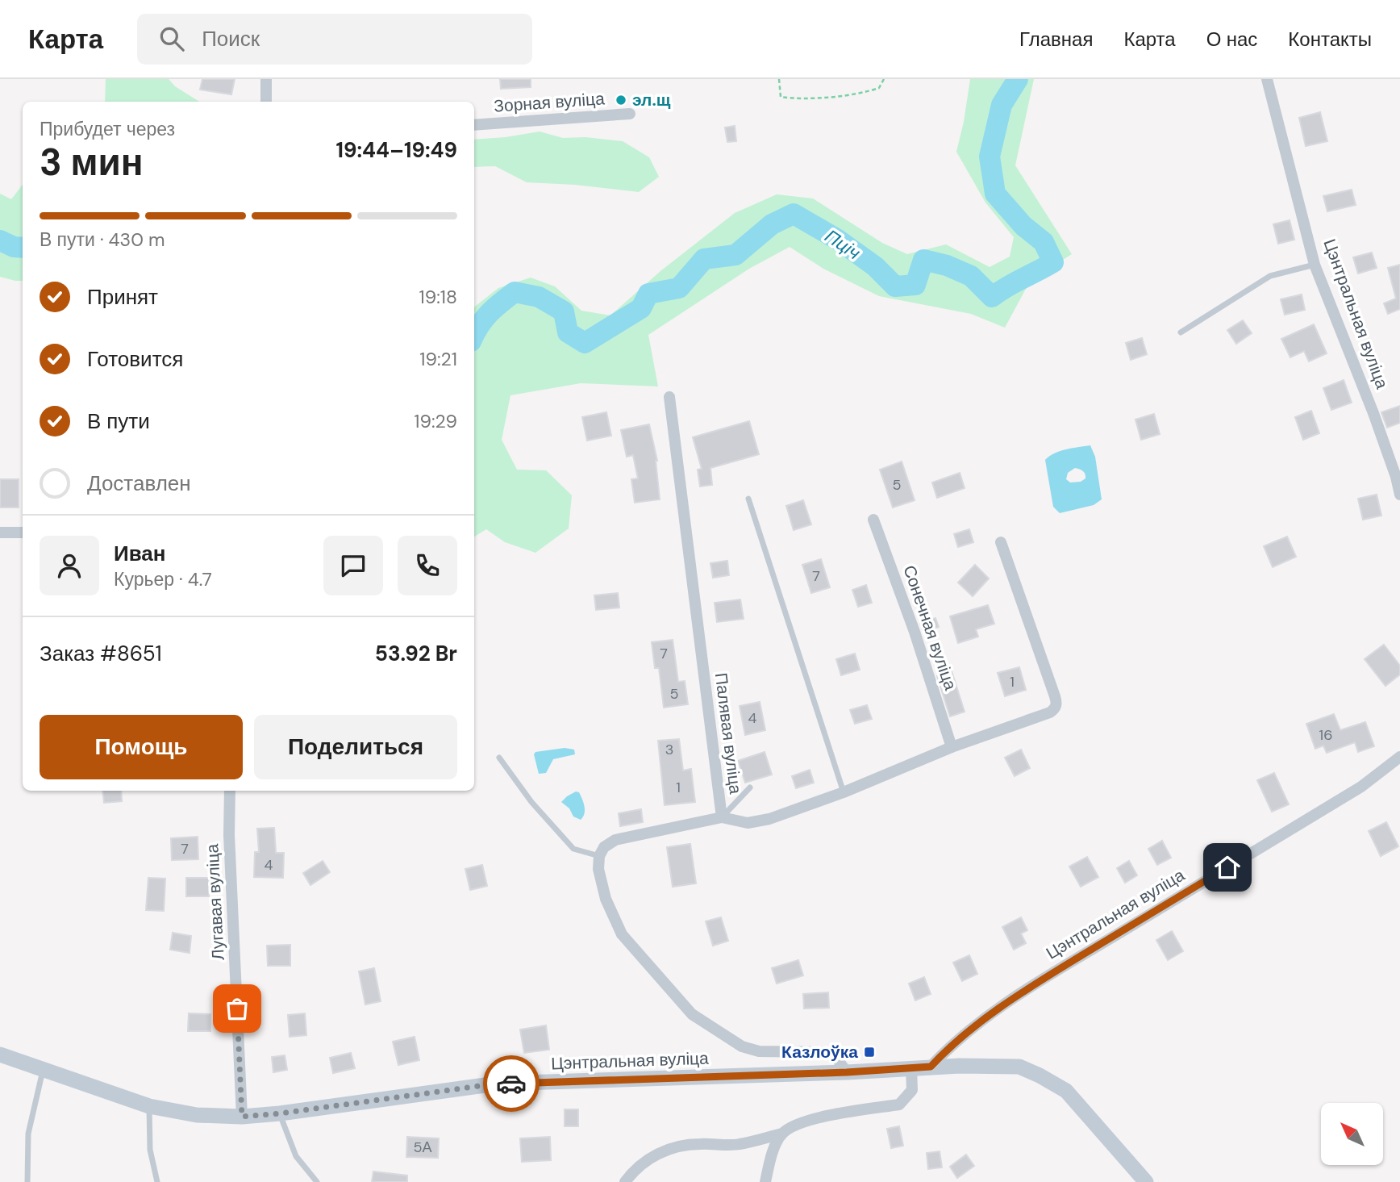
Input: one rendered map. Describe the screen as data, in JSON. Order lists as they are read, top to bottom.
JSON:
{
  "streets": {
    "main road": ["Цэнтральная вуліца"],
    "street": [
      "Зорная вуліца",
      "Сонечная вуліца",
      "Палявая вуліца",
      "Лугавая вуліца"
    ]
  },
  "crossings": [
    ["Цэнтральная вуліца", "Лугавая вуліца"]
  ],
  "water": ["Пціч"],
  "places": {
    "other": ["эл.щ"],
    "transit": ["Казлоўка"]
  },
  "house_numbers": [
    "5",
    "7",
    "7",
    "1",
    "5",
    "4",
    "16",
    "3",
    "1",
    "7",
    "4",
    "5А"
  ],
  "north": "top left",
  "page": {
    "header": "Карта",
    "search": "Поиск",
    "nav": [
      "Главная",
      "Карта",
      "О нас",
      "Контакты"
    ],
    "heading": ["3 мин", "Прибудет через", "19:44–19:49"],
    "panel": [
      "Иван",
      "Курьер · 4.7",
      "Заказ #8651",
      "53.92 Br"
    ],
    "bar": "В пути · 430 m",
    "list": [
      ["Принят", "19:18"],
      ["Готовится", "19:21"],
      ["В пути", "19:29"],
      "Доставлен"
    ],
    "buttons": ["Помощь", "Поделиться"]
  }
}
